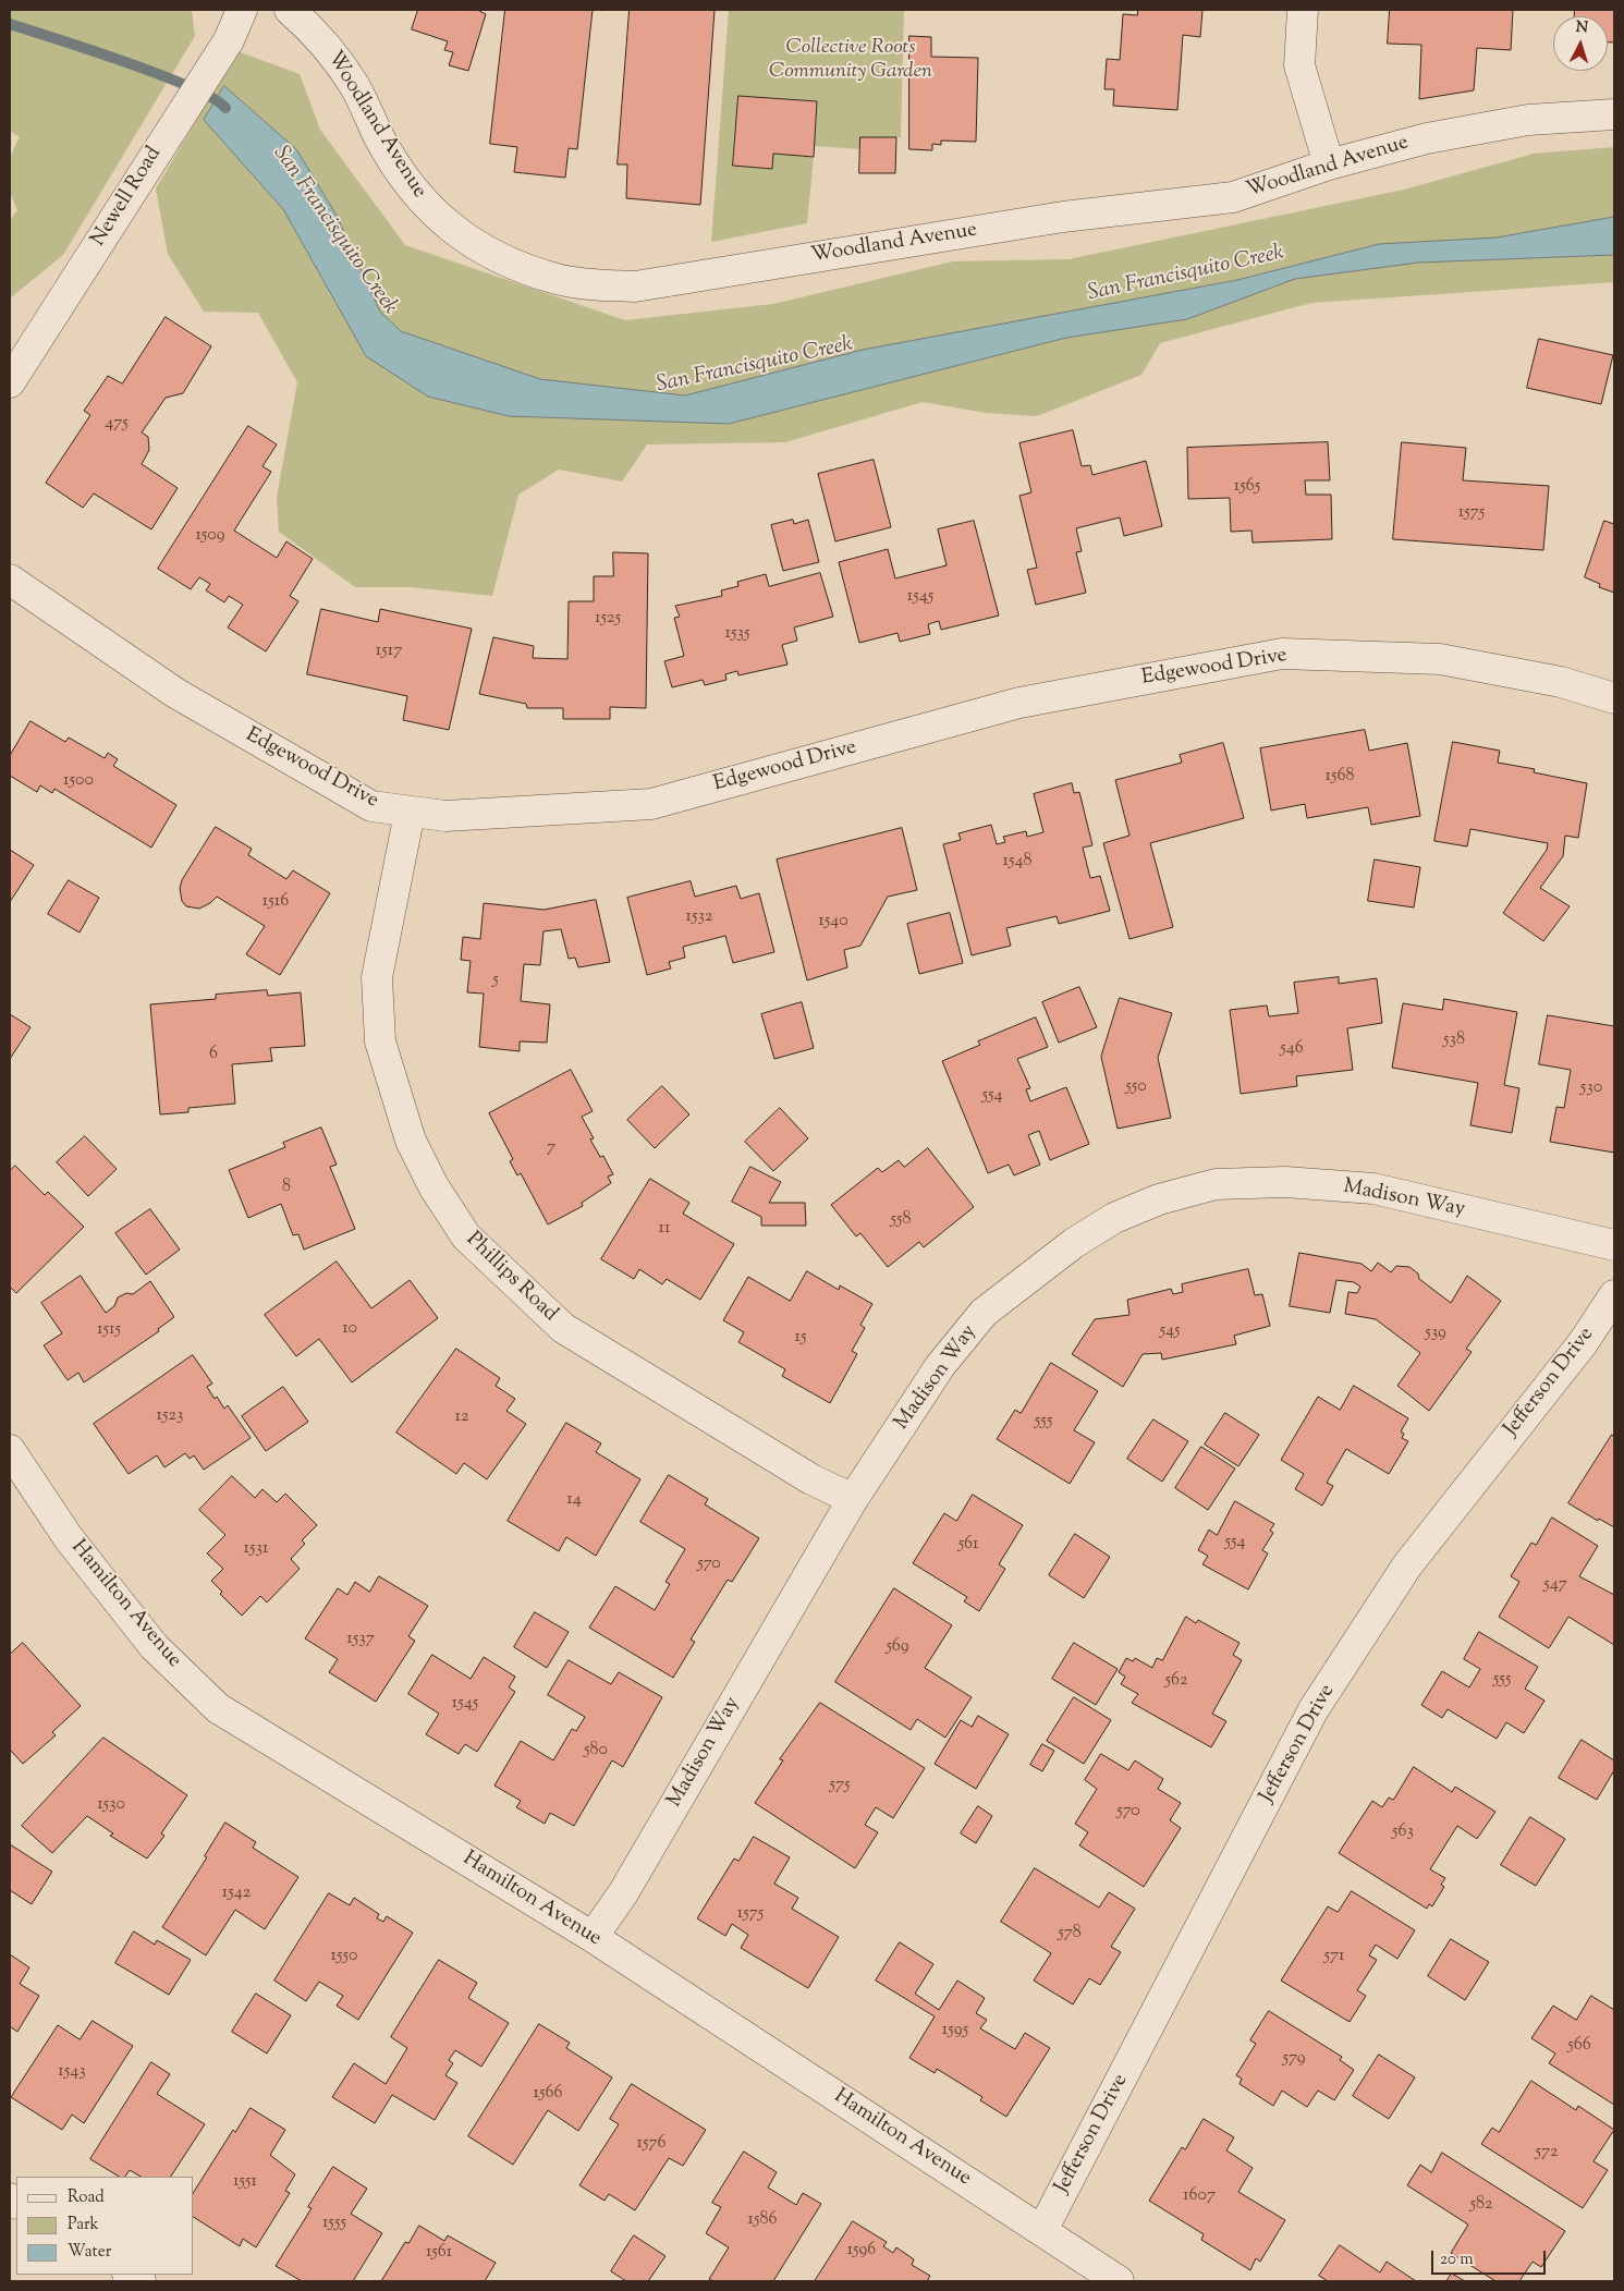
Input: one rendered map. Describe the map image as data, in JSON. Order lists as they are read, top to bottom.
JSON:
{
  "streets": {
    "street": [
      "Woodland Avenue",
      "Newell Road",
      "Edgewood Drive",
      "Madison Way",
      "Phillips Road",
      "Jefferson Drive",
      "Hamilton Avenue"
    ]
  },
  "crossings": [
    ["Edgewood Drive", "Phillips Road"],
    ["Madison Way", "Phillips Road"],
    ["Madison Way", "Hamilton Avenue"],
    ["Jefferson Drive", "Hamilton Avenue"]
  ],
  "water": ["San Francisquito Creek"],
  "parks": ["Collective Roots Community Garden"],
  "house_numbers": [
    "475",
    "1565",
    "1575",
    "1509",
    "1545",
    "1525",
    "1535",
    "1517",
    "1568",
    "1500",
    "1548",
    "1516",
    "1532",
    "1540",
    "5",
    "538",
    "546",
    "6",
    "550",
    "530",
    "554",
    "7",
    "8",
    "558",
    "11",
    "10",
    "1515",
    "545",
    "539",
    "15",
    "1523",
    "12",
    "555",
    "14",
    "554",
    "561",
    "1531",
    "570",
    "547",
    "1537",
    "569",
    "555",
    "562",
    "1545",
    "580",
    "575",
    "1530",
    "570",
    "563",
    "1542",
    "1575",
    "578",
    "1550",
    "571",
    "1595",
    "566",
    "579",
    "1543",
    "1566",
    "1576",
    "572",
    "1551",
    "1607",
    "582",
    "1586",
    "1555",
    "1596",
    "1561"
  ],
  "legend": ["Road", "Park", "Water"],
  "scale_bar": "20 m",
  "north": "top"
}
